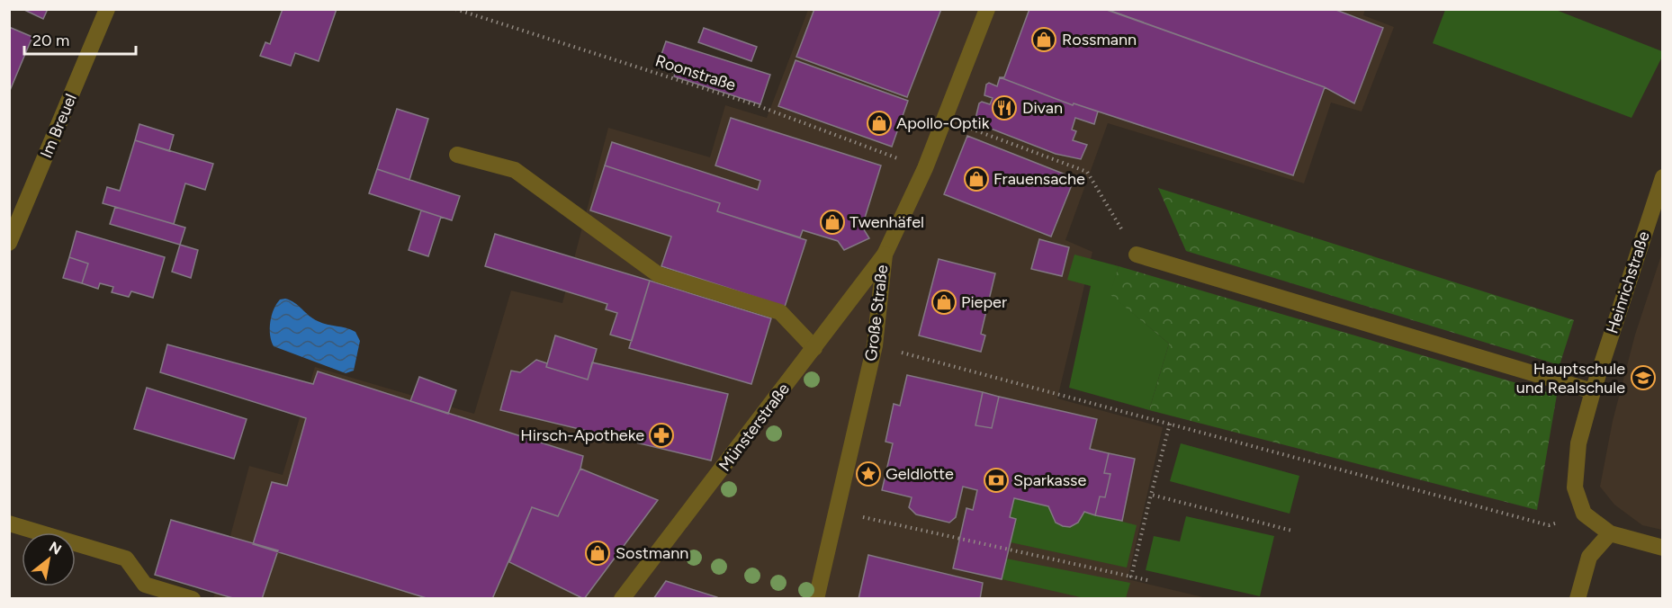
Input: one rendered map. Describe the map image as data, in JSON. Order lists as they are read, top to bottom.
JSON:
{
  "streets": {
    "street": [
      "Im Breuel",
      "Heinrichstraße",
      "Große Straße",
      "Münsterstraße"
    ],
    "path": ["Roonstraße"]
  },
  "crossings": [
    ["Roonstraße", "Große Straße"],
    ["Große Straße", "Münsterstraße"]
  ],
  "places": {
    "shop": [
      "Rossmann",
      "Apollo-Optik",
      "Frauensache",
      "Twenhäfel",
      "Pieper",
      "Sostmann"
    ],
    "restaurant": ["Divan"],
    "school or university": ["Hauptschule und Realschule"],
    "pharmacy": ["Hirsch-Apotheke"],
    "place": ["Geldlotte"],
    "bank": ["Sparkasse"]
  },
  "scale_bar": "20 m",
  "north": "top right"
}
